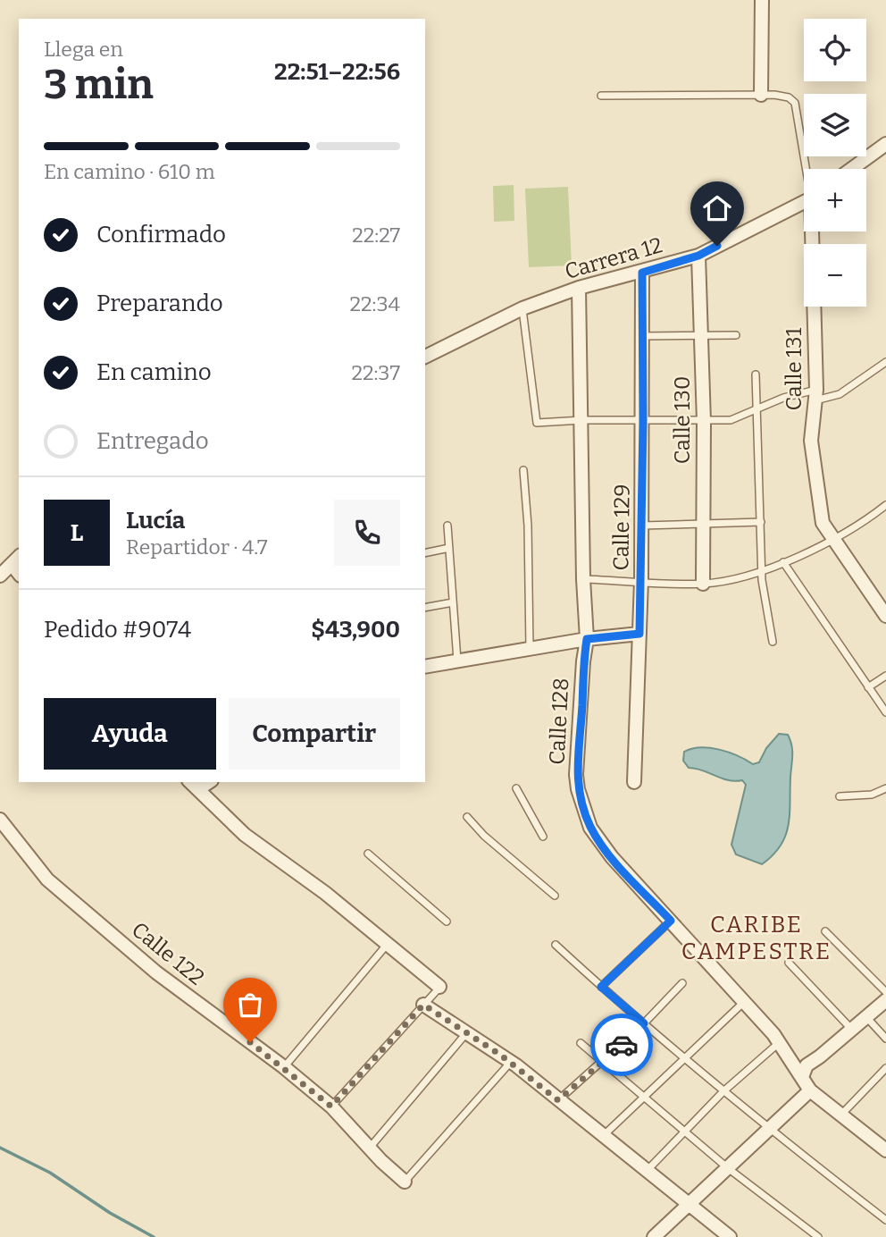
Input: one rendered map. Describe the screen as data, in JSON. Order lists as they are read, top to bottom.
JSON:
{
  "streets": {
    "street": [
      "Carrera 12",
      "Calle 131",
      "Calle 130",
      "Calle 129",
      "Calle 128",
      "Calle 122"
    ]
  },
  "crossings": [
    ["Carrera 12", "Calle 130"],
    ["Carrera 12", "Calle 129"],
    ["Carrera 12", "Calle 128"]
  ],
  "districts": ["CARIBE CAMPESTRE"],
  "page": {
    "map_buttons": ["+", "−"],
    "heading": ["3 min", "Llega en", "22:51–22:56"],
    "panel": [
      "Lucía",
      "Repartidor · 4.7",
      "Pedido #9074",
      "$43,900"
    ],
    "bar": "En camino · 610 m",
    "list": [
      ["Confirmado", "22:27"],
      ["Preparando", "22:34"],
      ["En camino", "22:37"],
      "Entregado"
    ],
    "round": "L",
    "buttons": ["Ayuda", "Compartir"]
  }
}
